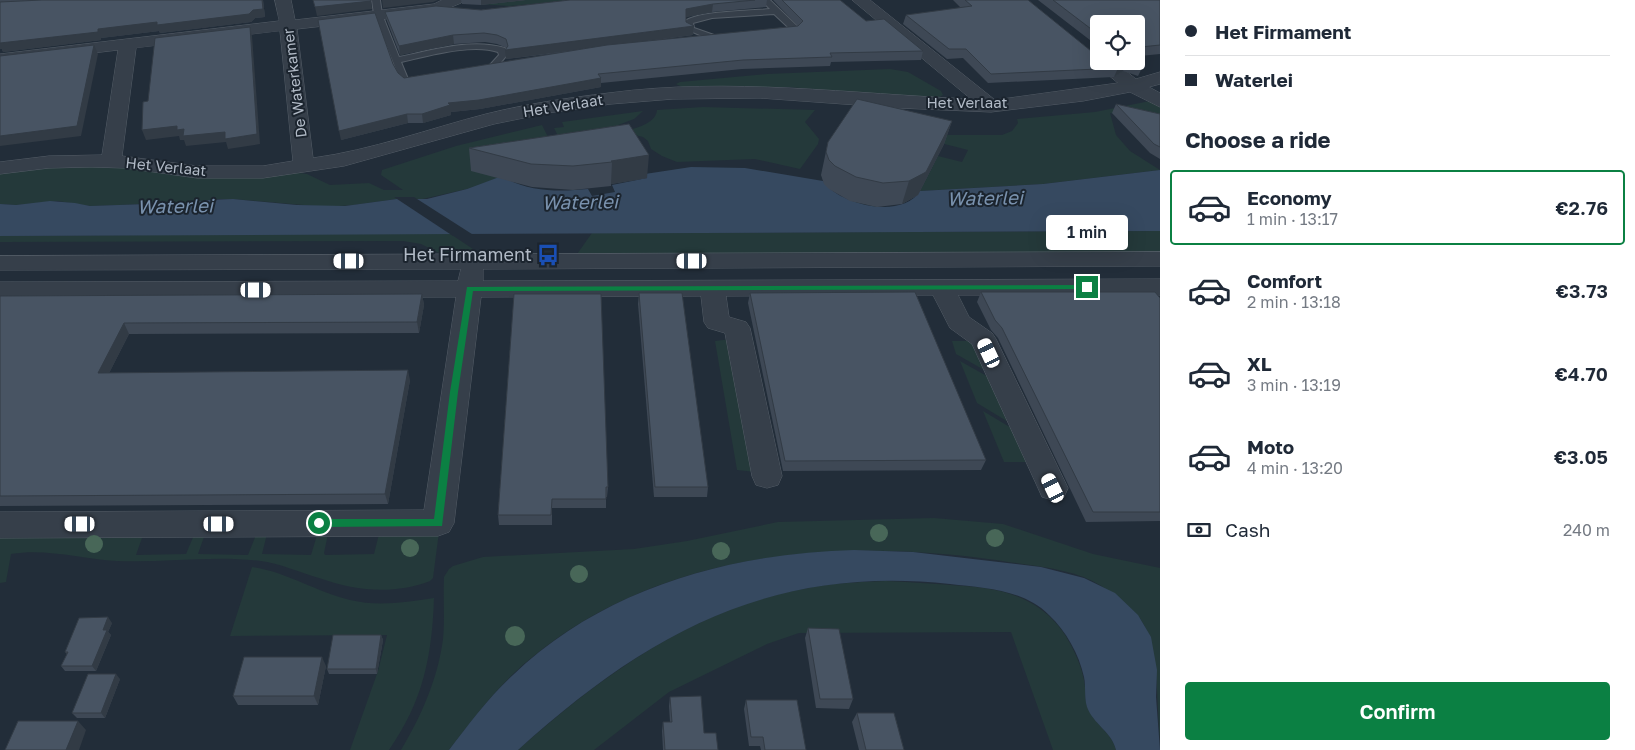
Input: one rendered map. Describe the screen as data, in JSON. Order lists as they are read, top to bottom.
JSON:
{
  "streets": {
    "street": ["De Waterkamer", "Het Verlaat"]
  },
  "crossings": [
    ["De Waterkamer", "Het Verlaat"]
  ],
  "water": ["Waterlei"],
  "places": {
    "bus stop": ["Het Firmament"]
  },
  "page": {
    "banner": ["Het Firmament", "Waterlei"],
    "heading": "Choose a ride",
    "list": [
      {
        "name": "Economy",
        "note": "1 min · 13:17",
        "value": "€2.76"
      },
      {
        "name": "Comfort",
        "note": "2 min · 13:18",
        "value": "€3.73"
      },
      {
        "name": "XL",
        "note": "3 min · 13:19",
        "value": "€4.70"
      },
      {
        "name": "Moto",
        "note": "4 min · 13:20",
        "value": "€3.05"
      }
    ],
    "bubble": "1 min",
    "pay": ["Cash", "240 m"],
    "buttons": "Confirm"
  }
}
